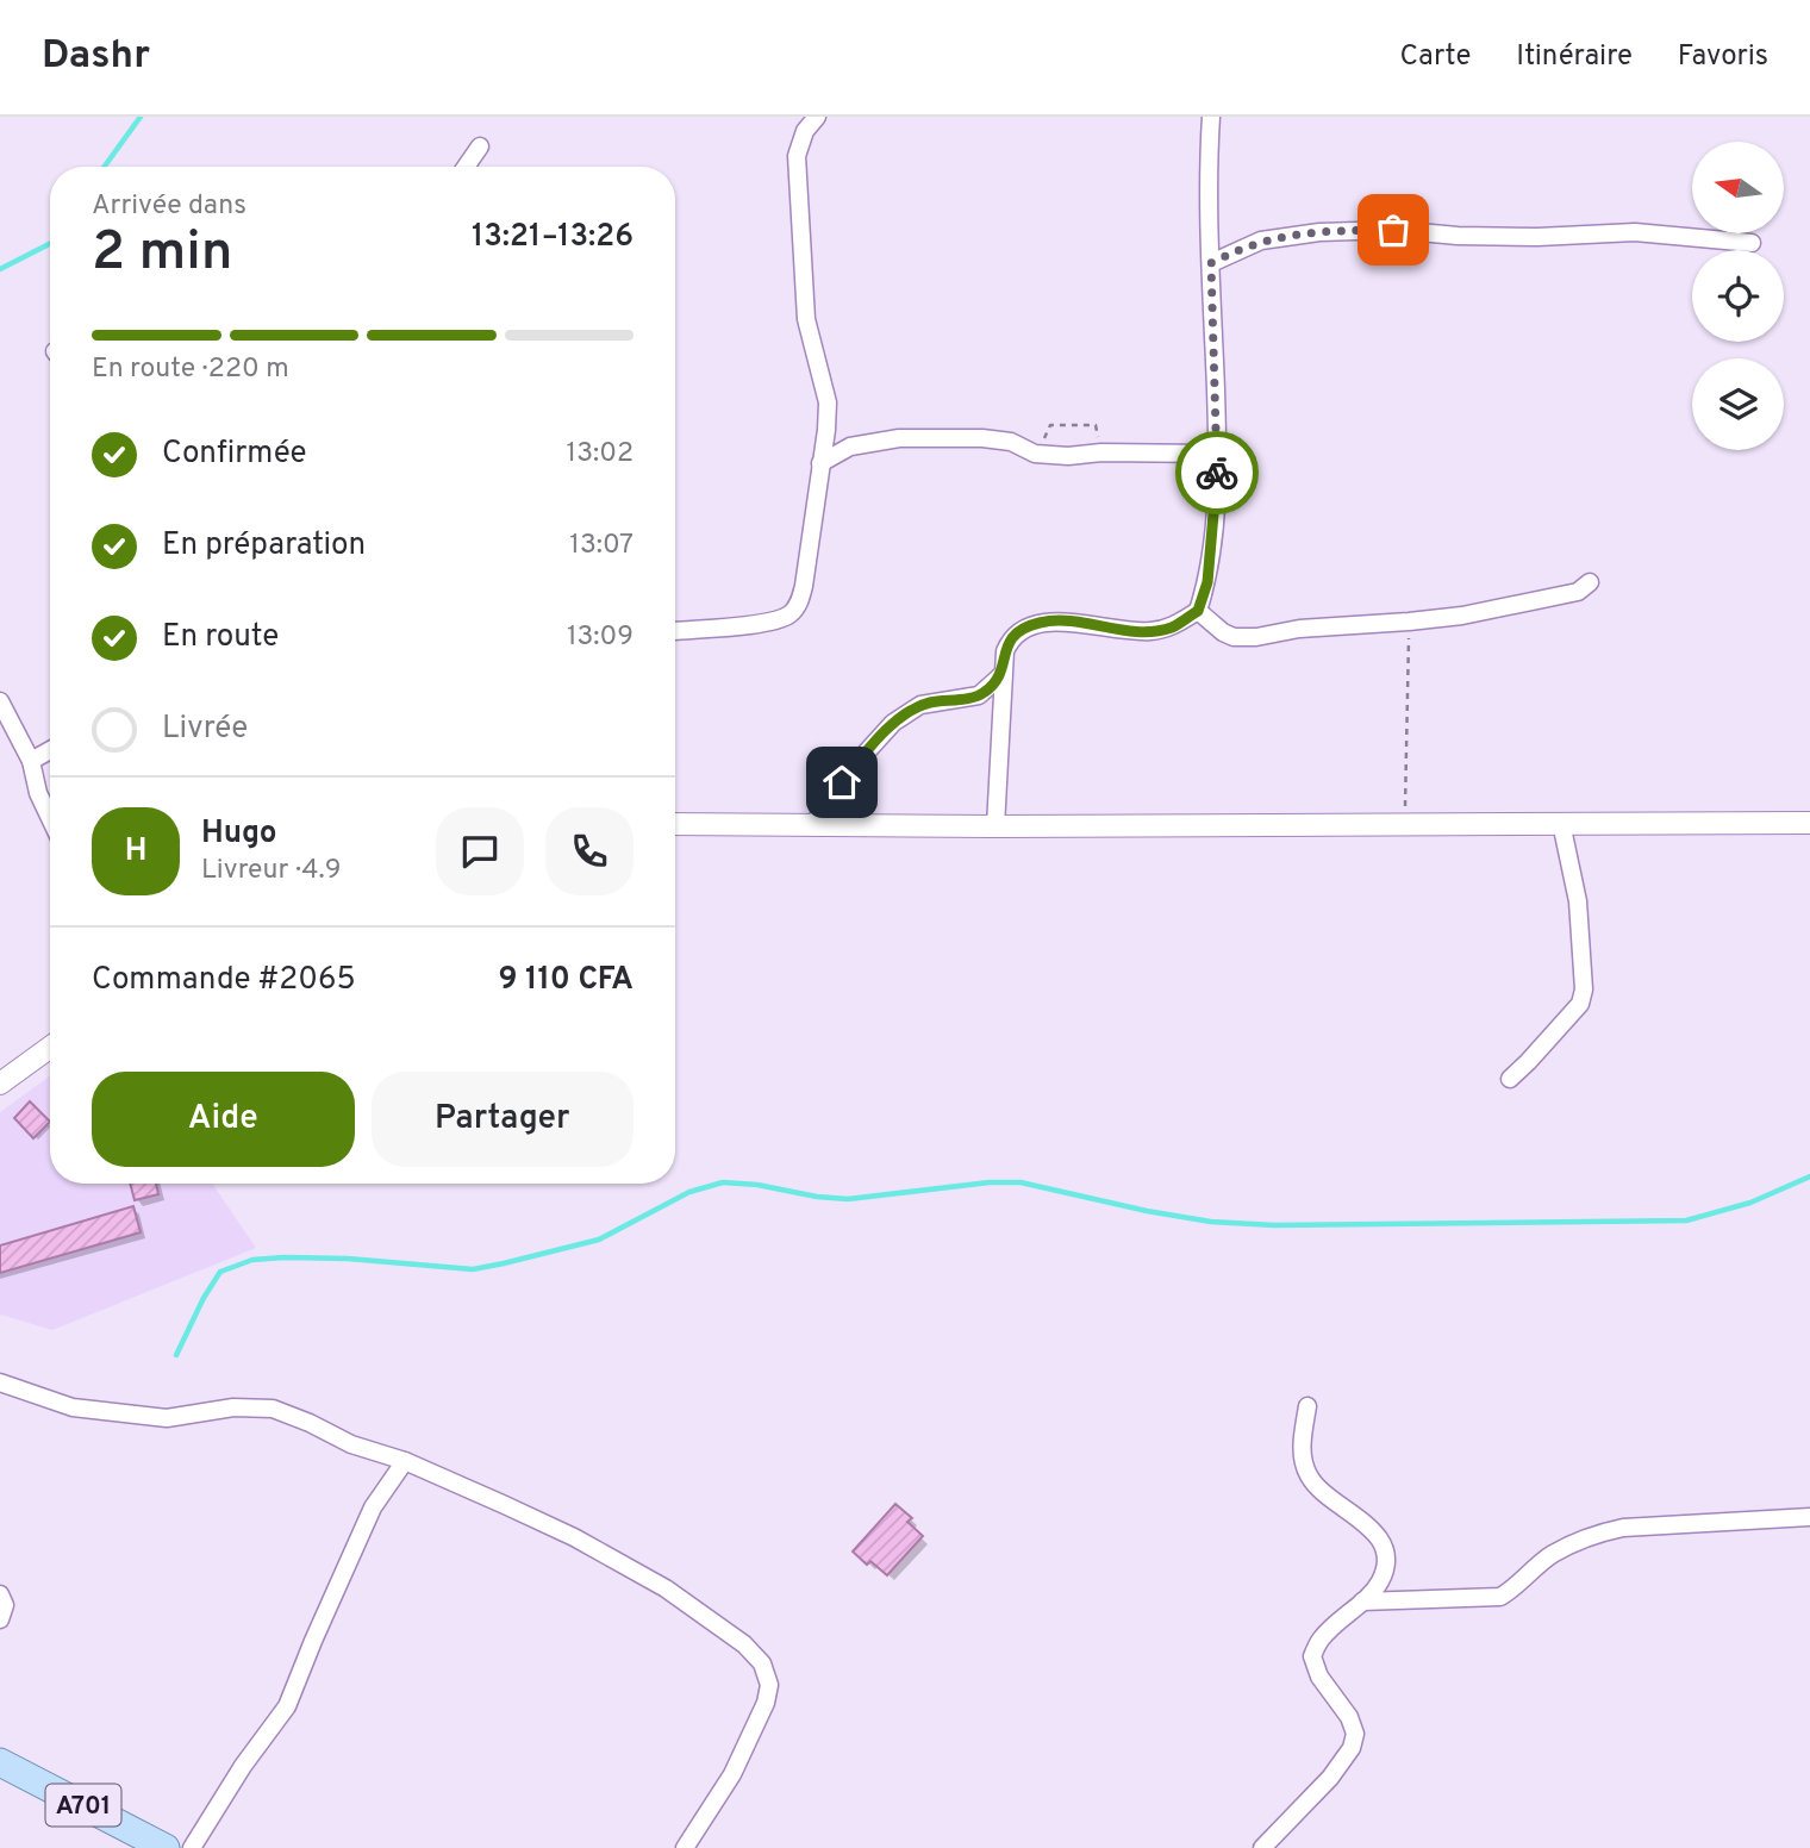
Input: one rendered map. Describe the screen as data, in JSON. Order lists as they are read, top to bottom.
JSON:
{
  "streets": {
    "main road": ["A701"]
  },
  "north": "left",
  "page": {
    "header": "Dashr",
    "nav": ["Carte", "Itinéraire", "Favoris"],
    "heading": ["2 min", "Arrivée dans", "13:21–13:26"],
    "panel": [
      "Hugo",
      "Livreur · 4.9",
      "Commande #2065",
      "9 110 CFA"
    ],
    "bar": "En route · 220 m",
    "list": [
      ["Confirmée", "13:02"],
      ["En préparation", "13:07"],
      ["En route", "13:09"],
      "Livrée"
    ],
    "round": "H",
    "buttons": ["Aide", "Partager"]
  }
}
